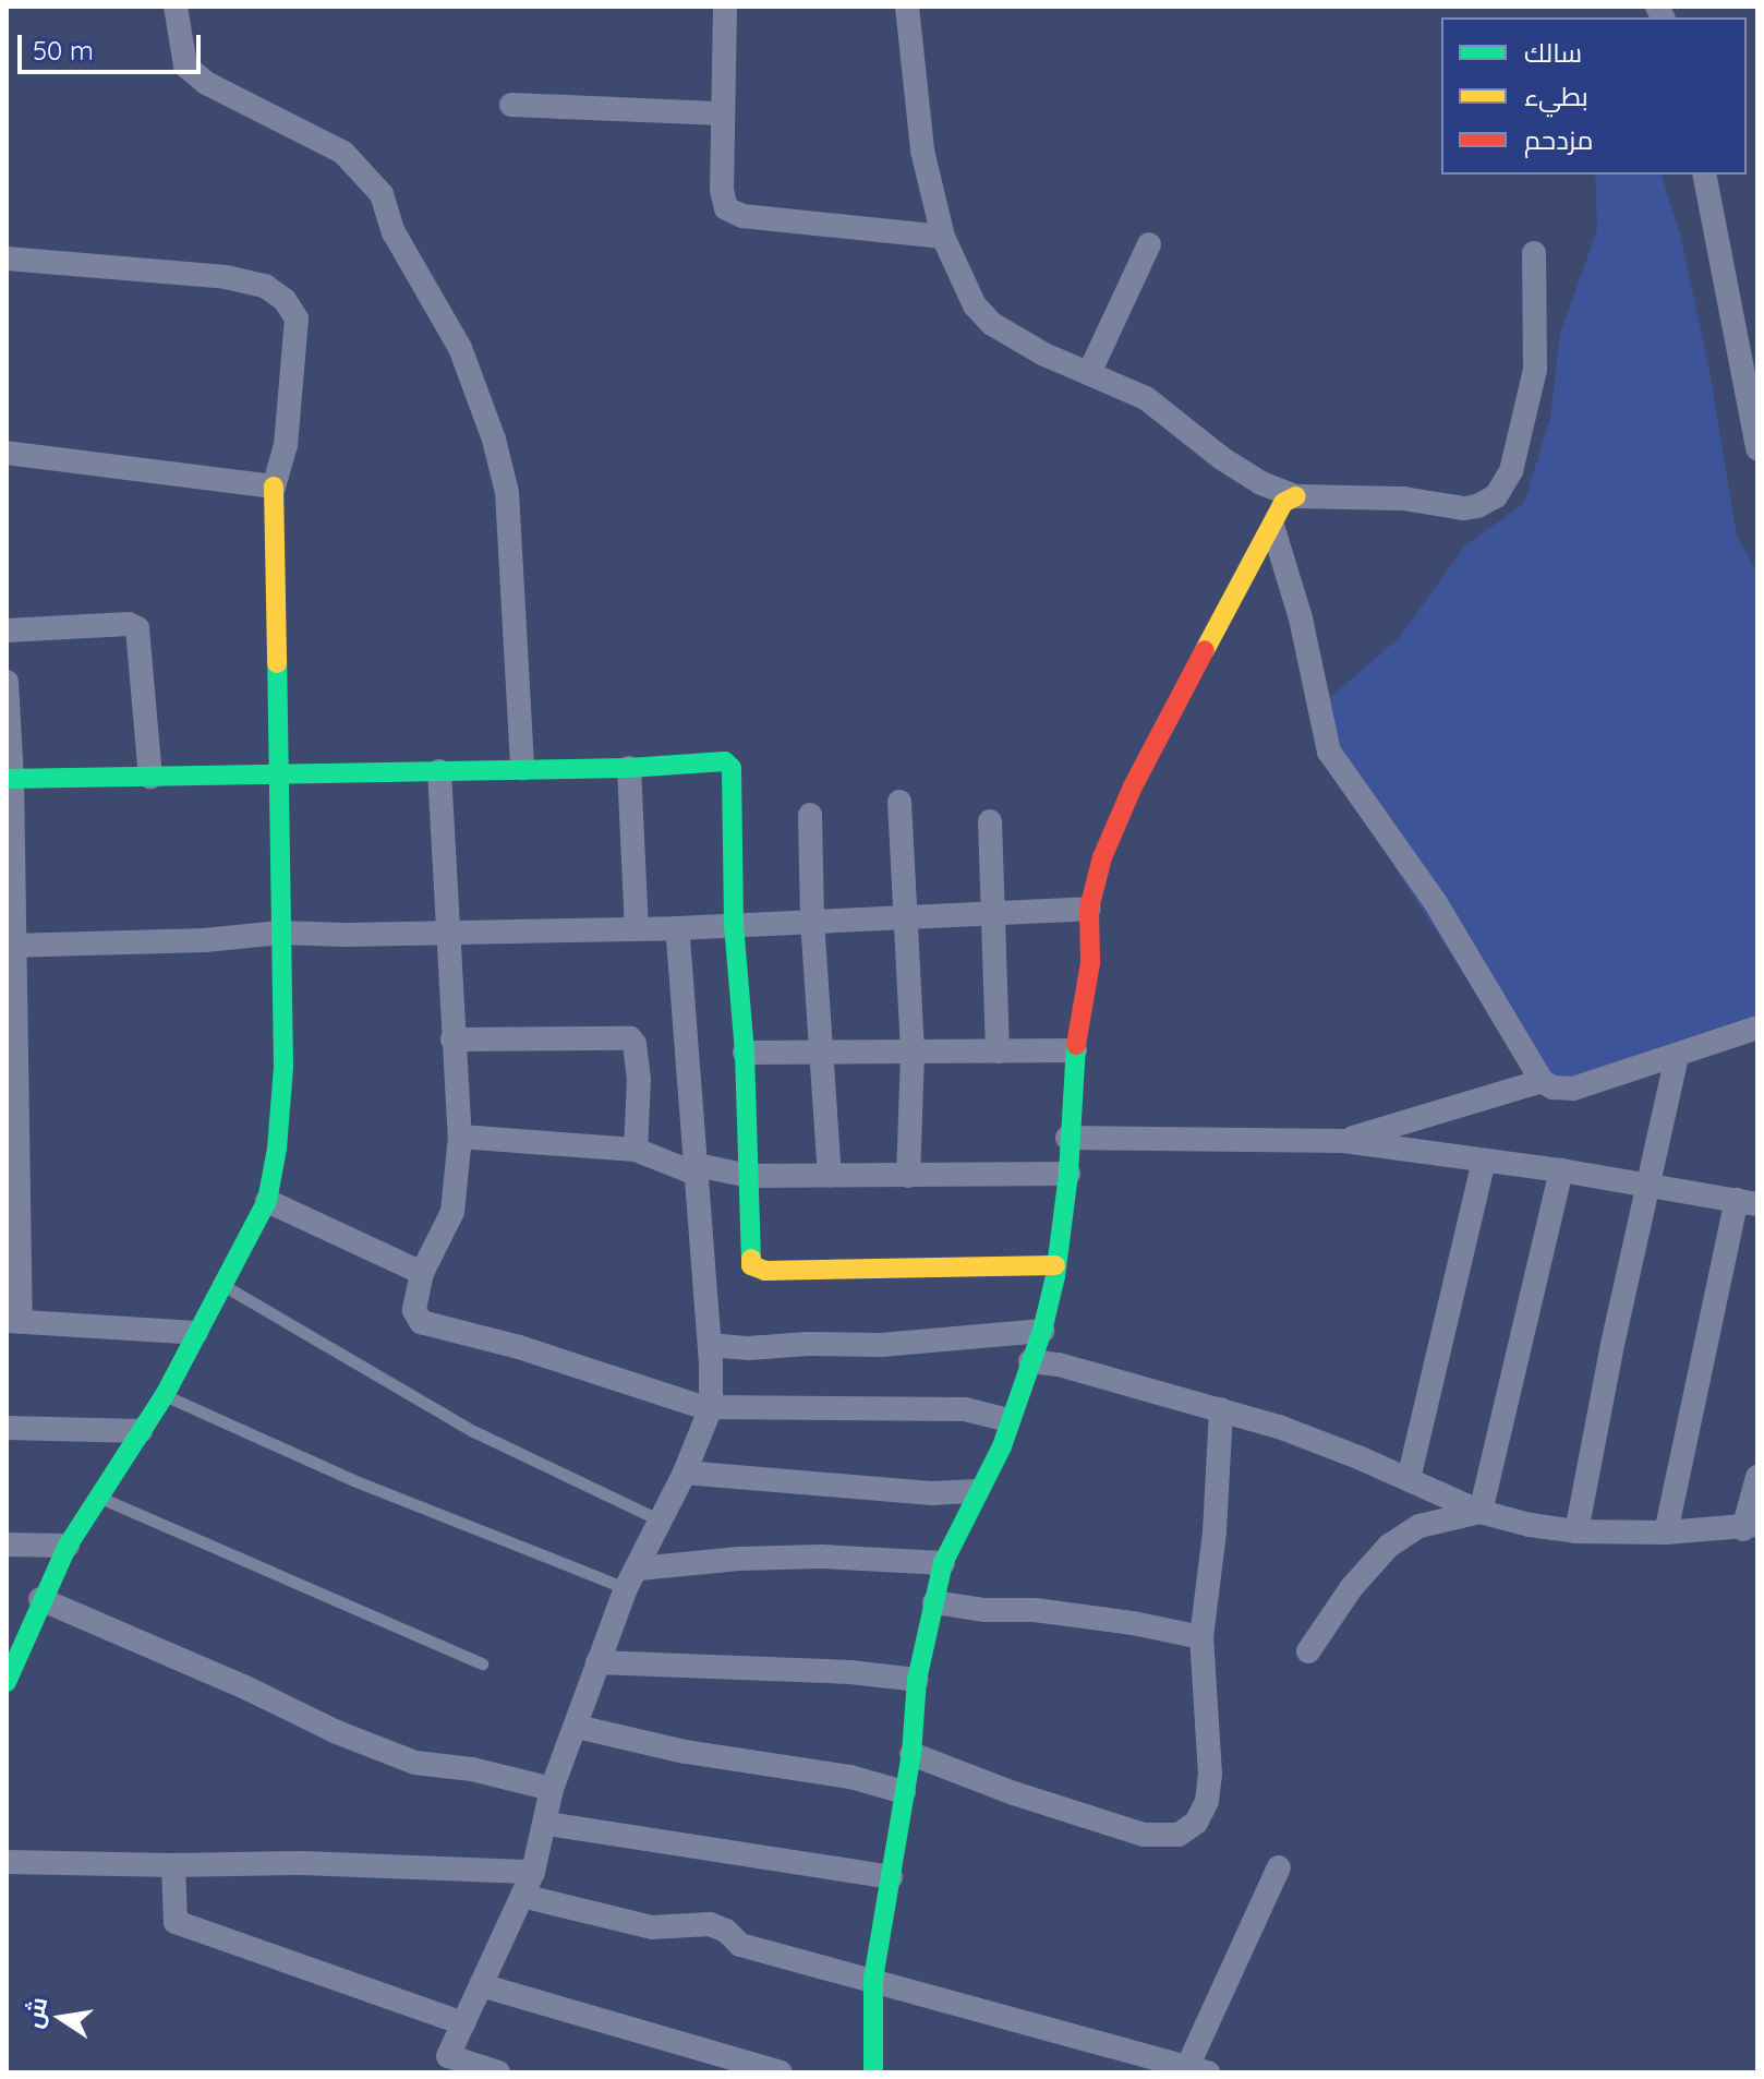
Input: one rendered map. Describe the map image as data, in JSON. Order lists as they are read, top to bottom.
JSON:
{
  "legend": ["سالك", "بطيء", "مزدحم"],
  "scale_bar": "50 m",
  "north": "left"
}
